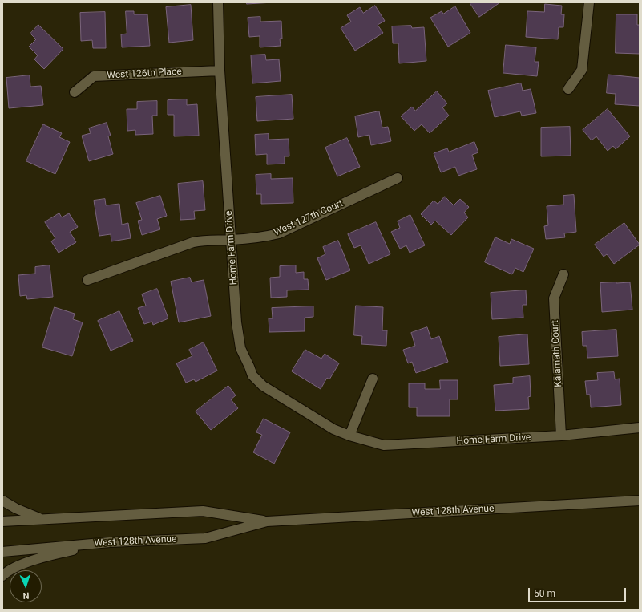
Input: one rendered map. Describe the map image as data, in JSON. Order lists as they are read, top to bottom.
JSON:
{
  "streets": {
    "street": [
      "West 126th Place",
      "West 127th Court",
      "Home Farm Drive",
      "Kalamath Court",
      "West 128th Avenue"
    ]
  },
  "crossings": [
    ["West 126th Place", "Home Farm Drive"],
    ["West 127th Court", "Home Farm Drive"],
    ["Home Farm Drive", "Kalamath Court"]
  ],
  "scale_bar": "50 m",
  "north": "bottom"
}
